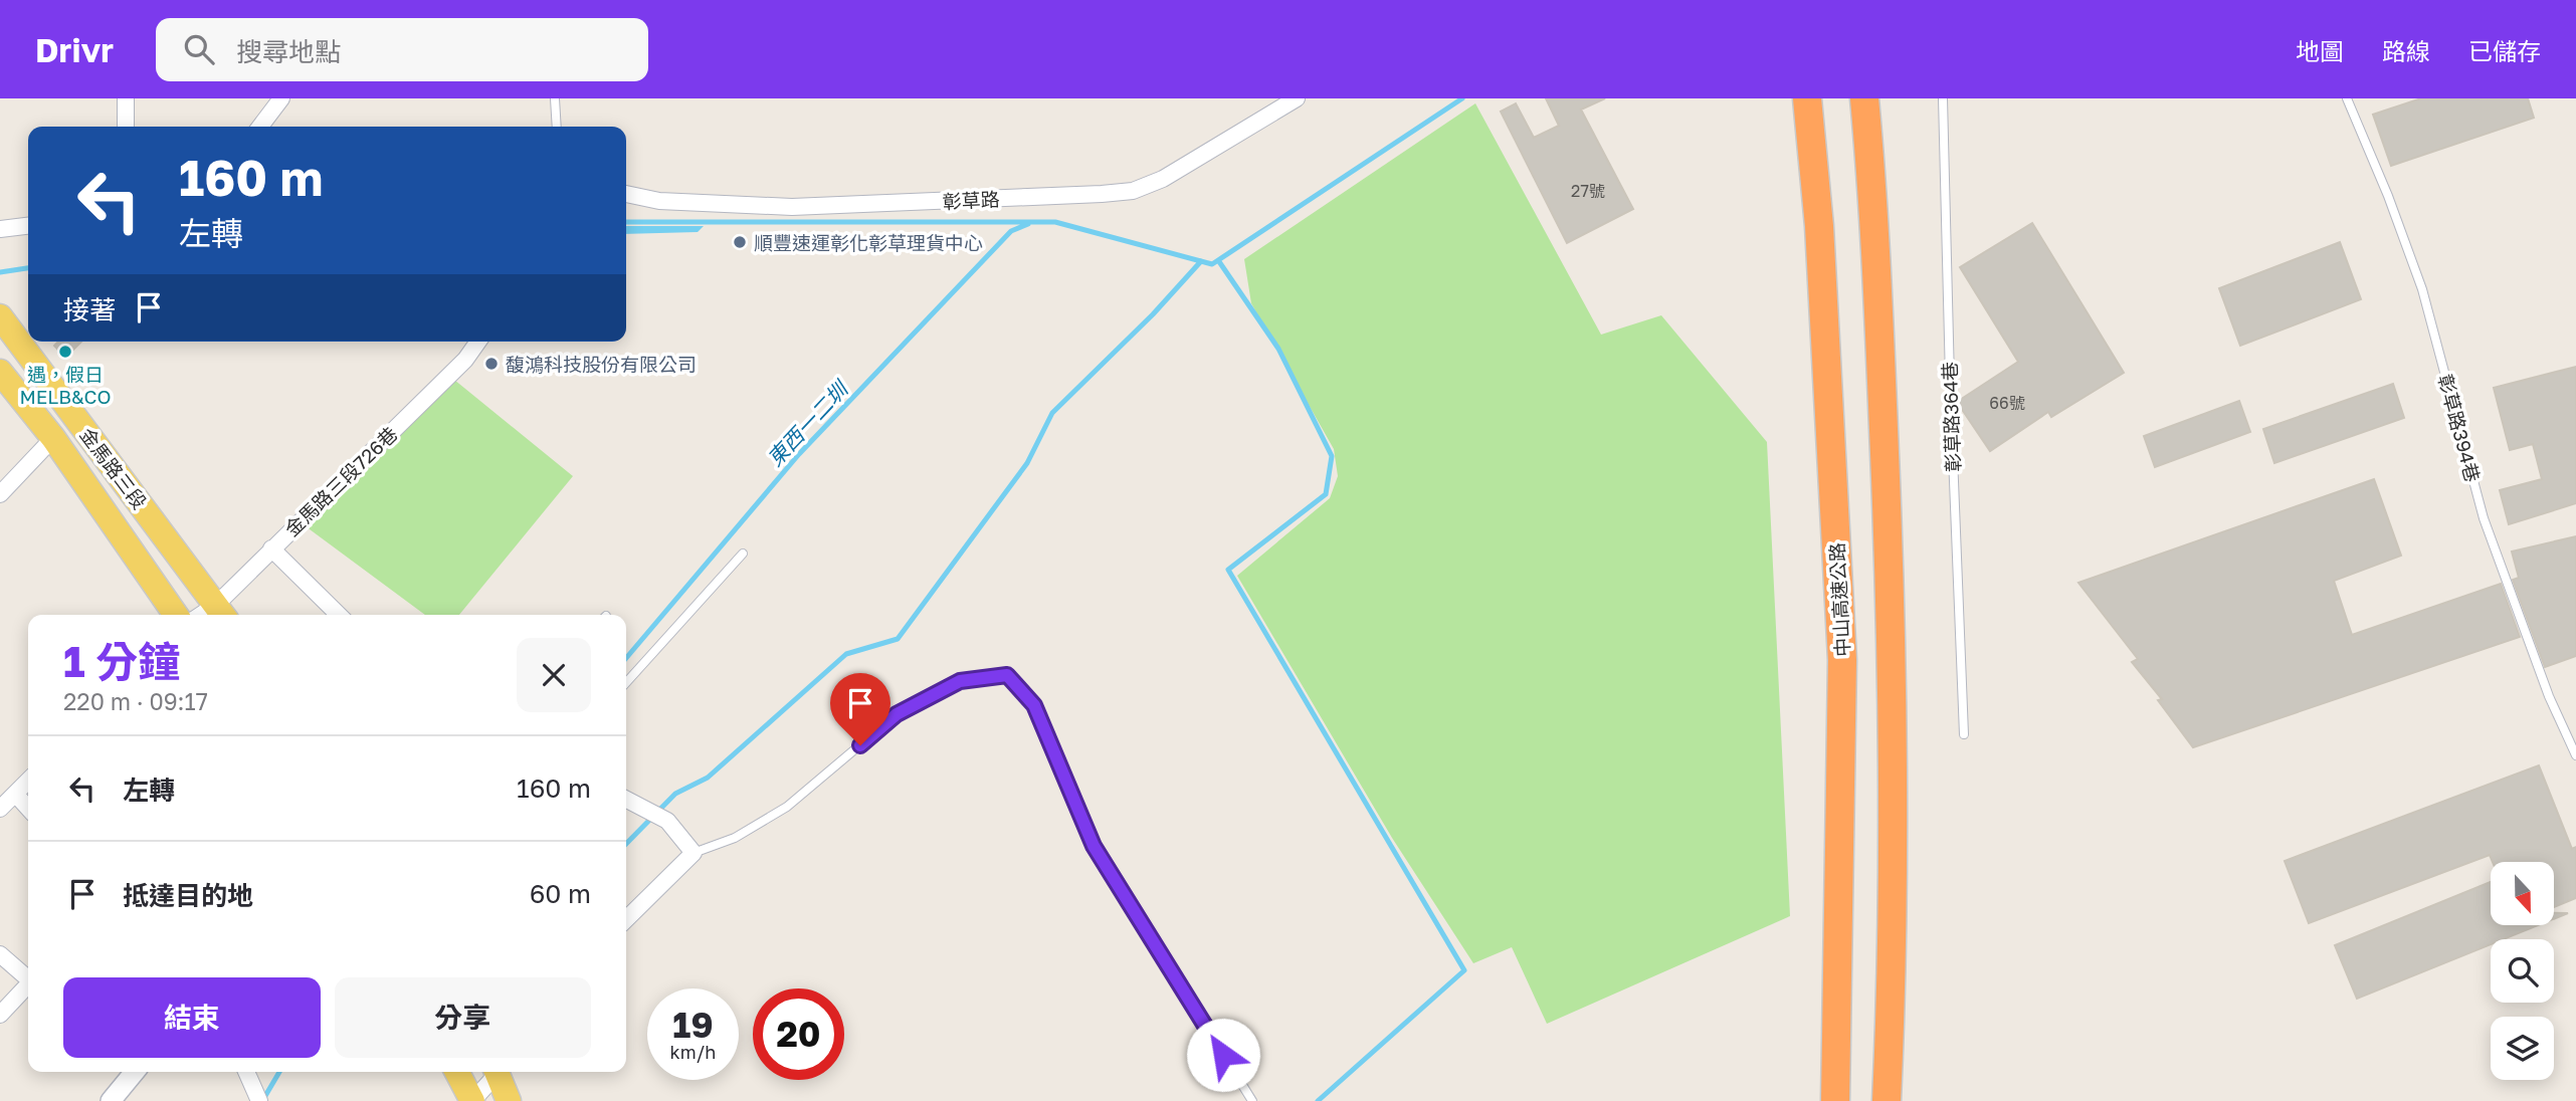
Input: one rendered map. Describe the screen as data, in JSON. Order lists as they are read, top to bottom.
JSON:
{
  "streets": {
    "highway": ["中山高速公路"],
    "main road": ["金馬路三段"],
    "street": ["彰草路", "金馬路三段726巷"],
    "lane": ["彰草路364巷", "彰草路394巷"]
  },
  "crossings": [
    ["金馬路三段", "金馬路三段726巷"]
  ],
  "water": ["東西一二圳"],
  "places": ["順豐速運彰化彰草理貨中心", "遇，假日 MELB&CO", "馥鴻科技股份有限公司"],
  "house_numbers": ["27號", "66號"],
  "north": "bottom",
  "page": {
    "header": "Drivr",
    "search": "搜尋地點",
    "nav": ["地圖", "路線", "已儲存"],
    "turn": ["160 m", "左轉"],
    "then": "接著",
    "heading": ["1 分鐘", "220 m · 09:17"],
    "list": [
      {
        "name": "左轉",
        "value": "160 m"
      },
      {
        "name": "抵達目的地",
        "value": "60 m"
      }
    ],
    "buttons": ["結束", "分享"],
    "speed": "19 km/h",
    "limit": "20"
  }
}
